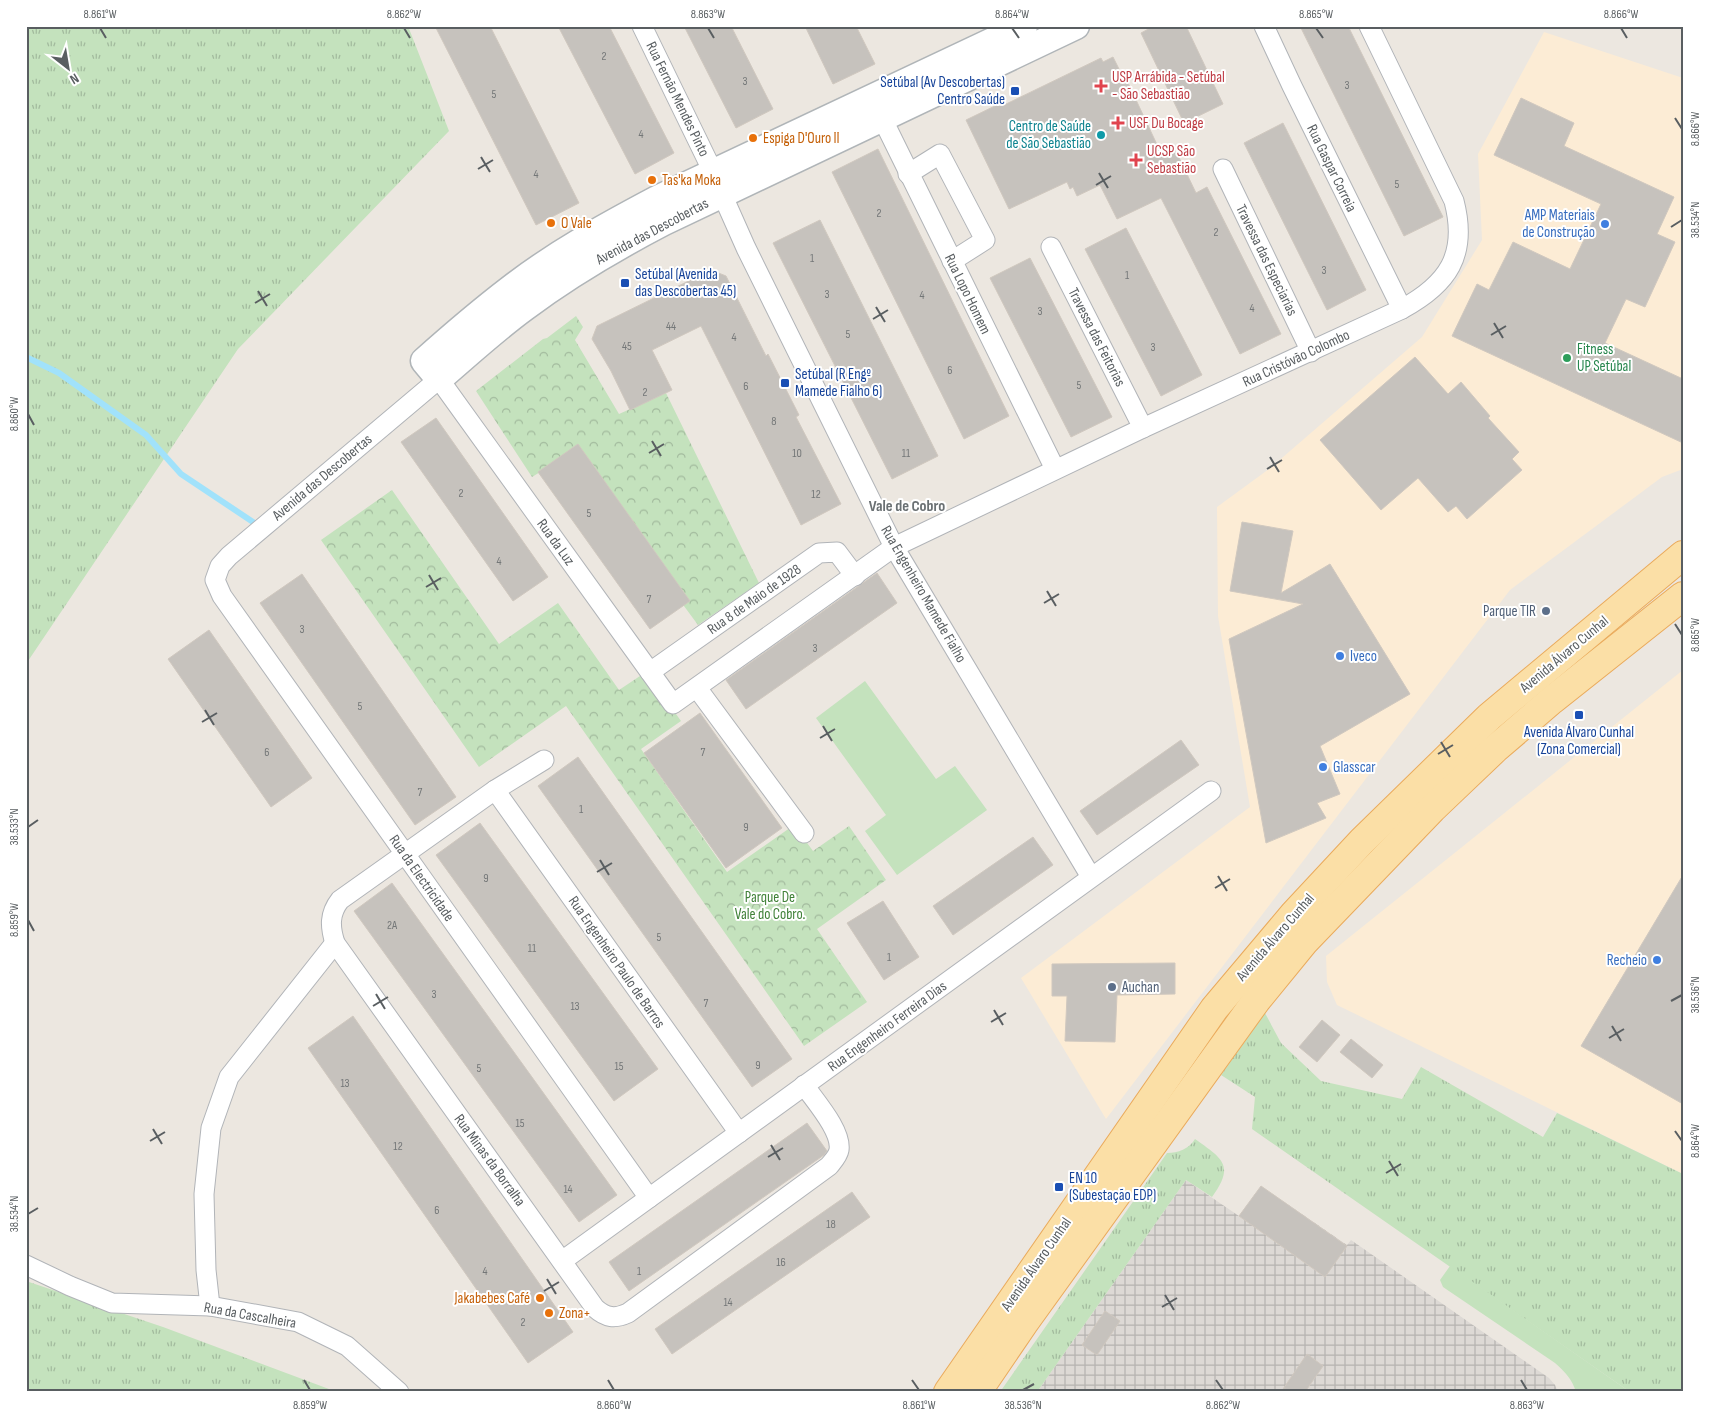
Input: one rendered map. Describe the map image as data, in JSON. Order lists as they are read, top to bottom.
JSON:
{
  "streets": {
    "main road": ["Avenida Álvaro Cunhal"],
    "street": [
      "Rua Fernão Mendes Pinto",
      "Rua Gaspar Correia",
      "Avenida das Descobertas",
      "Travessa das Especiarias",
      "Rua Lopo Homem",
      "Travessa das Feitorias",
      "Rua Cristóvão Colombo",
      "Rua da Luz",
      "Rua Engenheiro Mamede Fialho",
      "Rua 8 de Maio de 1928",
      "Rua da Electricidade",
      "Rua Engenheiro Paulo de Barros",
      "Rua Engenheiro Ferreira Dias",
      "Rua Minas da Borralha",
      "Rua da Cascalheira"
    ]
  },
  "crossings": [
    ["Rua Fernão Mendes Pinto", "Avenida das Descobertas"],
    ["Rua Fernão Mendes Pinto", "Rua Engenheiro Mamede Fialho"],
    ["Rua Gaspar Correia", "Rua Cristóvão Colombo"],
    ["Avenida das Descobertas", "Rua Lopo Homem"],
    ["Avenida das Descobertas", "Rua da Luz"],
    ["Avenida das Descobertas", "Rua Engenheiro Mamede Fialho"],
    ["Avenida das Descobertas", "Rua da Electricidade"],
    ["Travessa das Especiarias", "Rua Cristóvão Colombo"],
    ["Rua Lopo Homem", "Rua Cristóvão Colombo"],
    ["Travessa das Feitorias", "Rua Cristóvão Colombo"],
    ["Rua Cristóvão Colombo", "Rua Engenheiro Mamede Fialho"],
    ["Rua da Luz", "Rua 8 de Maio de 1928"],
    ["Rua Engenheiro Mamede Fialho", "Rua Engenheiro Ferreira Dias"],
    ["Rua da Electricidade", "Rua Engenheiro Ferreira Dias"],
    ["Rua da Electricidade", "Rua Minas da Borralha"],
    ["Rua Engenheiro Paulo de Barros", "Rua Engenheiro Ferreira Dias"],
    ["Rua Engenheiro Paulo de Barros", "Rua Minas da Borralha"],
    ["Rua Engenheiro Ferreira Dias", "Rua Minas da Borralha"]
  ],
  "districts": ["Vale de Cobro"],
  "parks": ["Parque De Vale do Cobro."],
  "places": {
    "health": ["USP Arrábida - Setúbal - São Sebastião", "USF Du Bocage", "UCSP São Sebastião"],
    "transit": [
      "Setúbal (Av Descobertas) Centro Saúde",
      "Setúbal (Avenida das Descobertas 45)",
      "Setúbal (R Engº Mamede Fialho 6)",
      "Avenida Álvaro Cunhal (Zona Comercial)",
      "EN 10 (Subestação EDP)"
    ],
    "other": [
      "Centro de Saúde de São Sebastião",
      "Espiga D'Ouro II",
      "Tas'ka Moka",
      "O Vale",
      "AMP Materiais de Construção",
      "Fitness UP Setúbal",
      "Parque TIR",
      "Iveco",
      "Glasscar",
      "Recheio",
      "Auchan",
      "Jakabebes Café",
      "Zona+"
    ]
  },
  "house_numbers": [
    "2",
    "3",
    "3",
    "5",
    "4",
    "4",
    "5",
    "2",
    "2",
    "1",
    "3",
    "1",
    "3",
    "4",
    "4",
    "3",
    "44",
    "5",
    "4",
    "45",
    "3",
    "6",
    "5",
    "6",
    "2",
    "8",
    "10",
    "11",
    "2",
    "12",
    "5",
    "4",
    "7",
    "3",
    "3",
    "5",
    "6",
    "7",
    "7",
    "1",
    "9",
    "9",
    "2A",
    "5",
    "11",
    "1",
    "3",
    "7",
    "13",
    "9",
    "15",
    "5",
    "13",
    "15",
    "12",
    "14",
    "6",
    "18",
    "16",
    "4",
    "1",
    "14",
    "2"
  ],
  "north": "bottom right",
  "coordinates": [
    "8.861°W",
    "8.862°W",
    "8.863°W",
    "8.864°W",
    "8.865°W",
    "8.866°W",
    "38.534°N",
    "8.860°W",
    "38.533°N",
    "8.859°W",
    "38.536°N"
  ]
}
